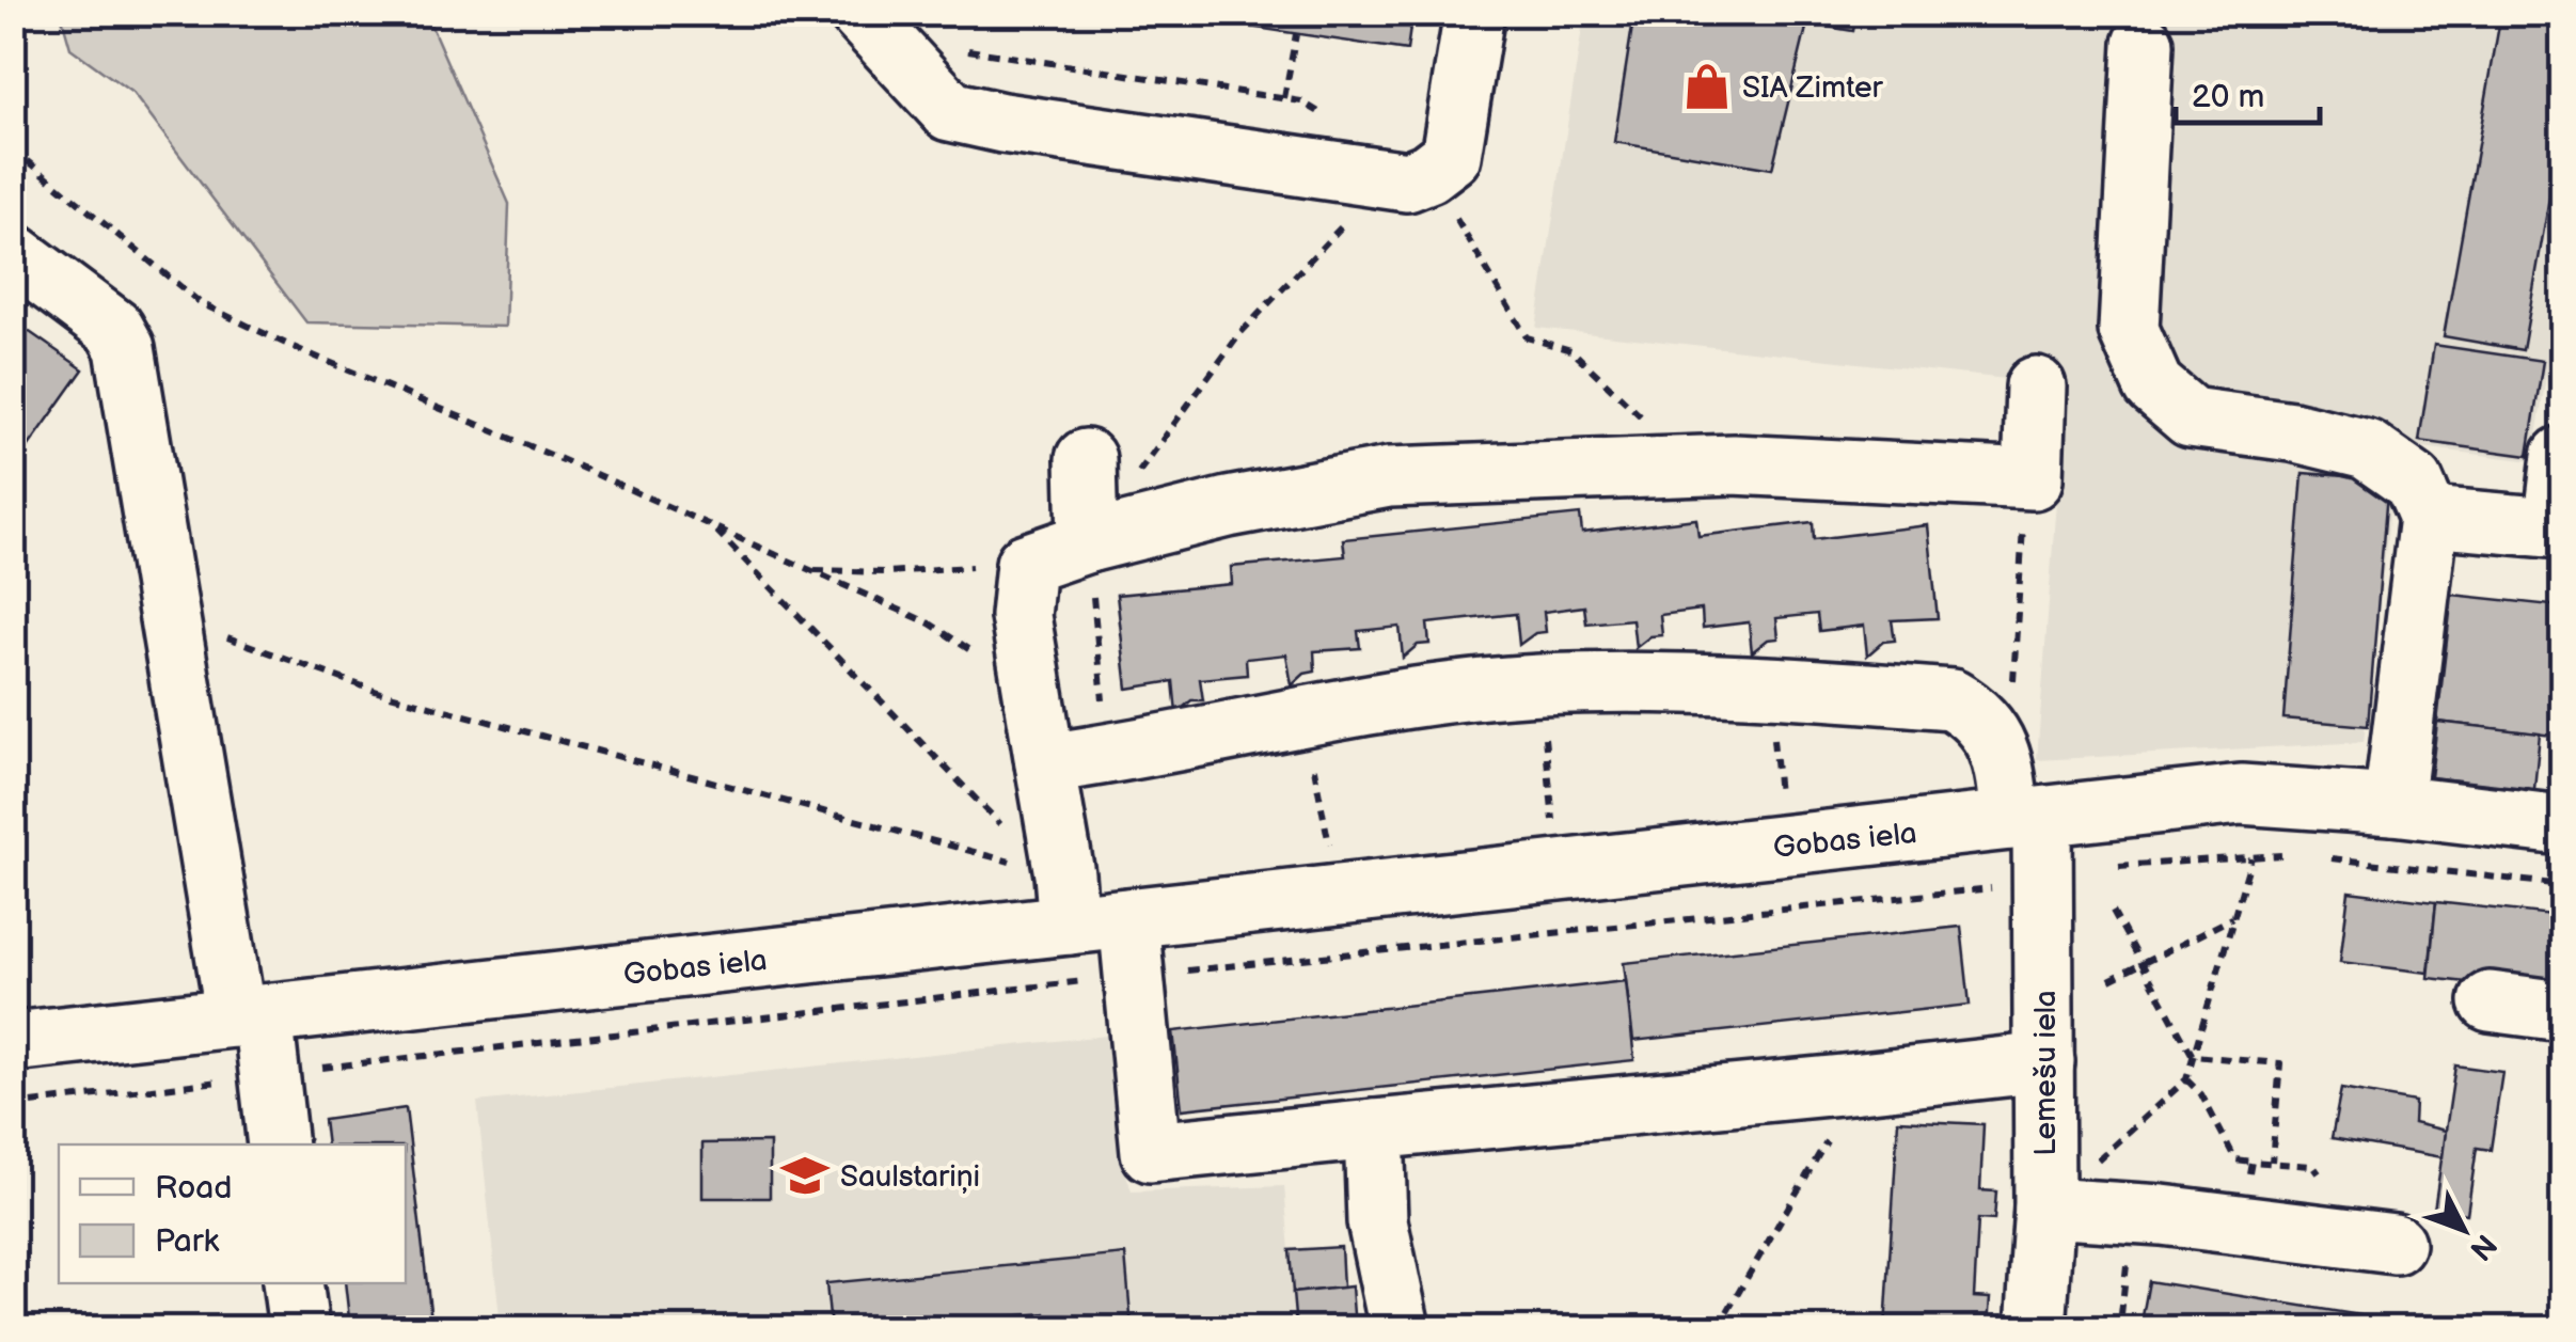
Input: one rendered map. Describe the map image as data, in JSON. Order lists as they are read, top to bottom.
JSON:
{
  "streets": {
    "street": ["Gobas iela", "Lemešu iela"]
  },
  "crossings": [
    ["Gobas iela", "Lemešu iela"]
  ],
  "places": {
    "shop": ["SIA Zimter"],
    "school or university": ["Saulstariņi"]
  },
  "legend": ["Road", "Park"],
  "scale_bar": "20 m",
  "north": "bottom right"
}
